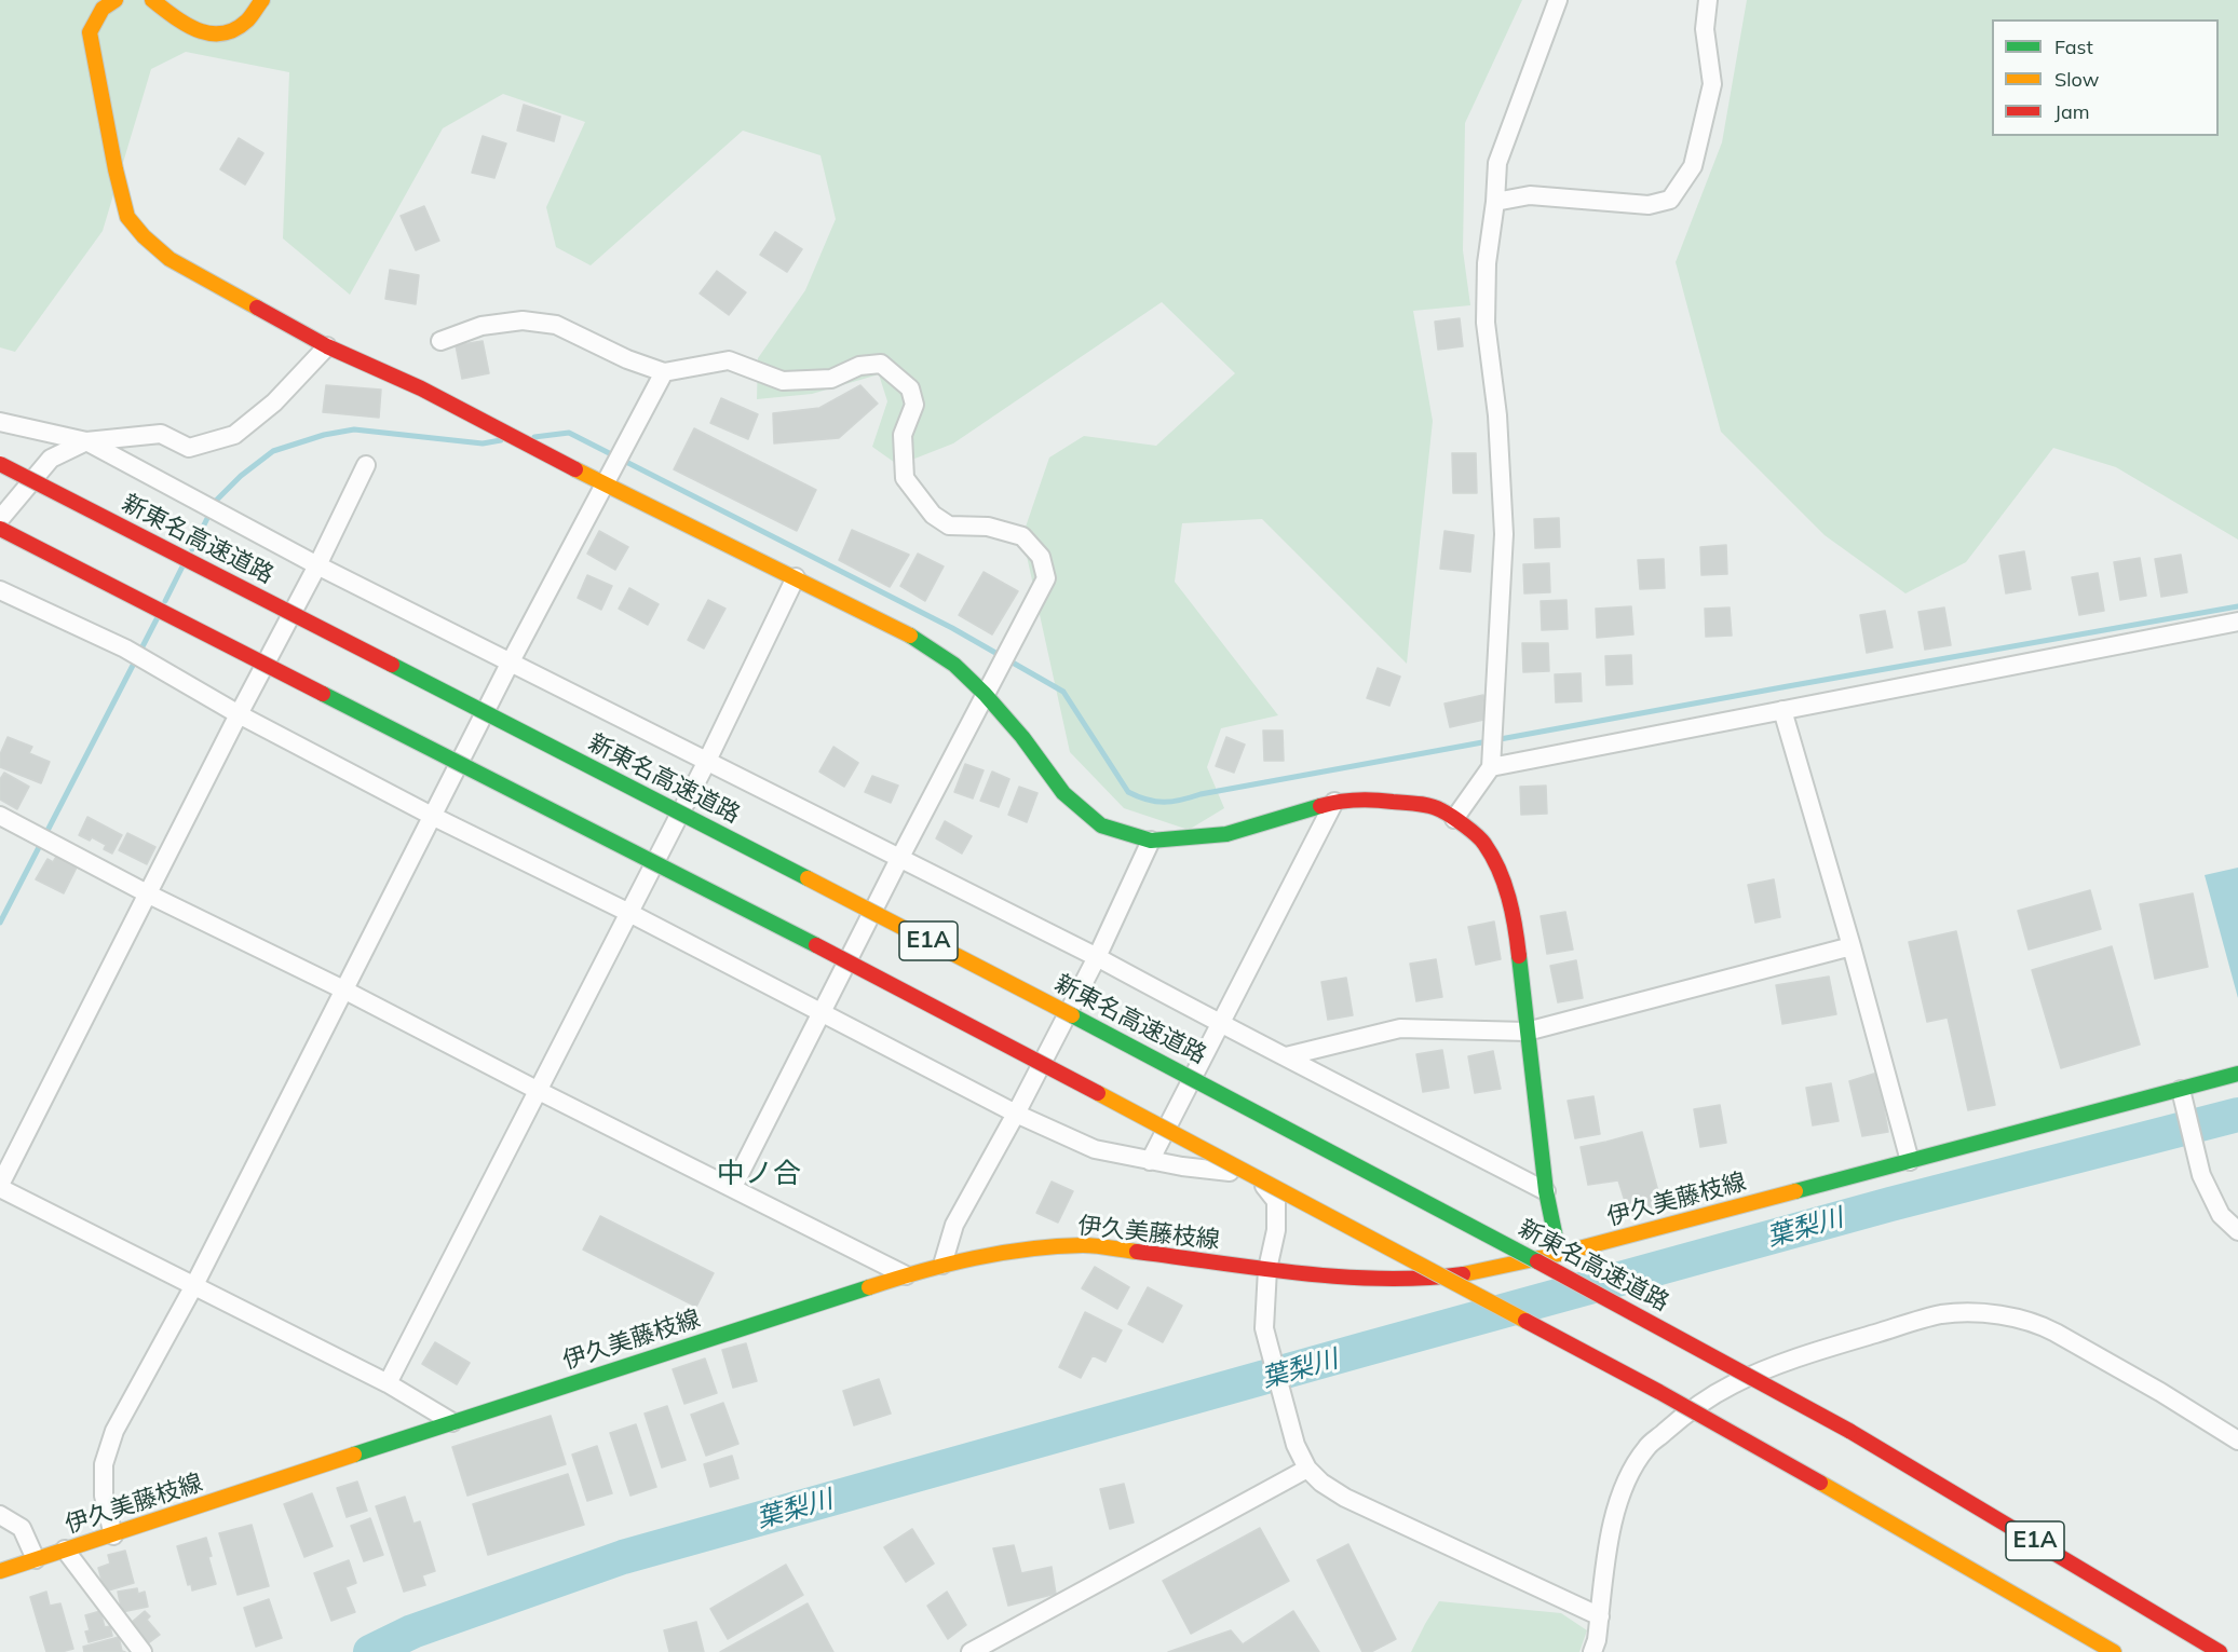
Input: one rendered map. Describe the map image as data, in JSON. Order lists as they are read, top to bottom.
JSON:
{
  "streets": {
    "main road": ["新東名高速道路", "E1A", "伊久美藤枝線"]
  },
  "districts": ["中ノ合"],
  "water": ["葉梨川"],
  "legend": ["Fast", "Slow", "Jam"]
}
